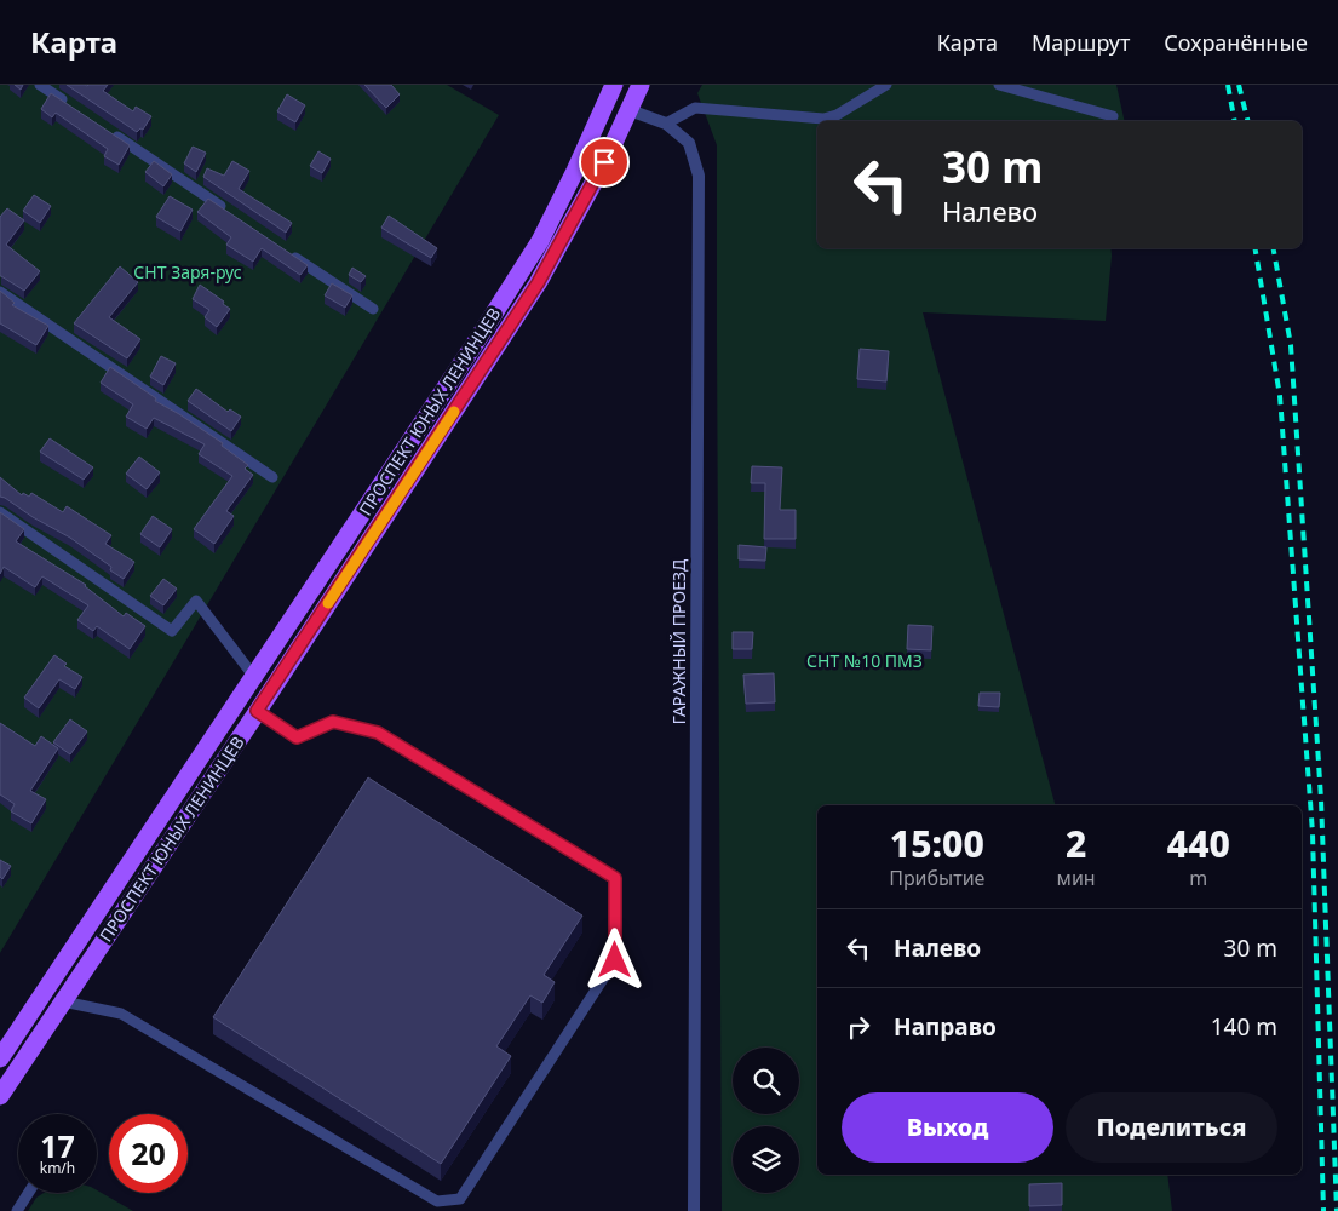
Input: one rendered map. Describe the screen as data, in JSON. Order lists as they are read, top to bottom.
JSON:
{
  "streets": {
    "main road": ["ПРОСПЕКТ ЮНЫХ ЛЕНИНЦЕВ"],
    "street": ["ГАРАЖНЫЙ ПРОЕЗД"]
  },
  "crossings": [
    ["ПРОСПЕКТ ЮНЫХ ЛЕНИНЦЕВ", "ГАРАЖНЫЙ ПРОЕЗД"]
  ],
  "parks": ["СНТ Заря-рус", "СНТ №10 ПМЗ"],
  "page": {
    "header": "Карта",
    "nav": ["Карта", "Маршрут", "Сохранённые"],
    "turn": ["30 m", "Налево"],
    "eta": [
      "15:00",
      "Прибытие",
      "2",
      "мин",
      "440",
      "m"
    ],
    "list": [
      {
        "name": "Налево",
        "value": "30 m"
      },
      {
        "name": "Направо",
        "value": "140 m"
      }
    ],
    "buttons": ["Выход", "Поделиться"],
    "speed": "17 km/h",
    "limit": "20"
  }
}
